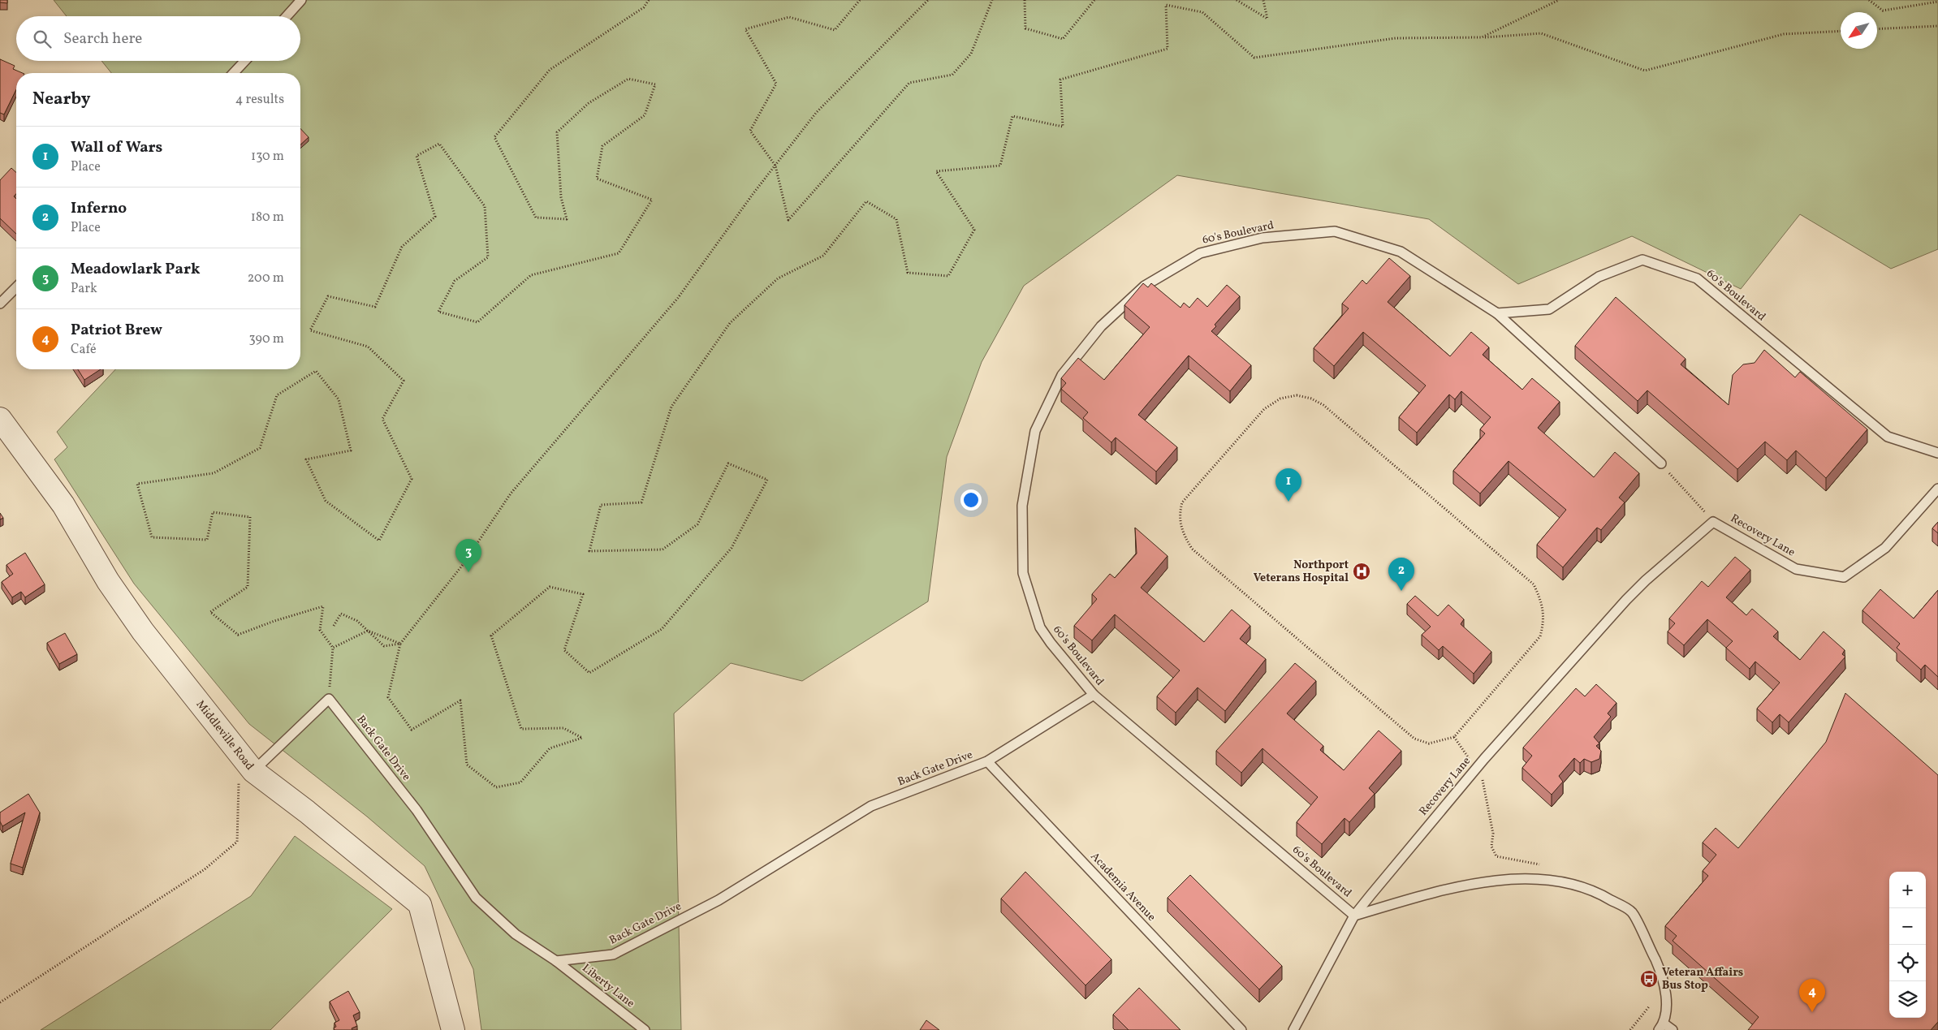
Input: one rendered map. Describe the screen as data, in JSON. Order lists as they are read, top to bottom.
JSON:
{
  "streets": {
    "street": ["Middleville Road"],
    "lane": [
      "60's Boulevard",
      "Recovery Lane",
      "Back Gate Drive",
      "Academia Avenue",
      "Liberty Lane"
    ]
  },
  "crossings": [
    ["60's Boulevard", "Recovery Lane"],
    ["60's Boulevard", "Back Gate Drive"],
    ["Back Gate Drive", "Academia Avenue"],
    ["Back Gate Drive", "Liberty Lane"]
  ],
  "places": {
    "hospital": ["Northport Veterans Hospital"],
    "bus stop": ["Veteran Affairs Bus Stop"]
  },
  "north": "bottom left",
  "page": {
    "search": "Search here",
    "heading": ["Nearby", "4 results"],
    "list": [
      {
        "mark": "1",
        "name": "Wall of Wars",
        "note": "Place",
        "value": "130 m"
      },
      {
        "mark": "2",
        "name": "Inferno",
        "note": "Place",
        "value": "180 m"
      },
      {
        "mark": "3",
        "name": "Meadowlark Park",
        "note": "Park",
        "value": "200 m"
      },
      {
        "mark": "4",
        "name": "Patriot Brew",
        "note": "Café",
        "value": "390 m"
      }
    ],
    "pins": [
      "1",
      "3",
      "2",
      "4"
    ],
    "map_buttons": ["+", "−"]
  }
}
